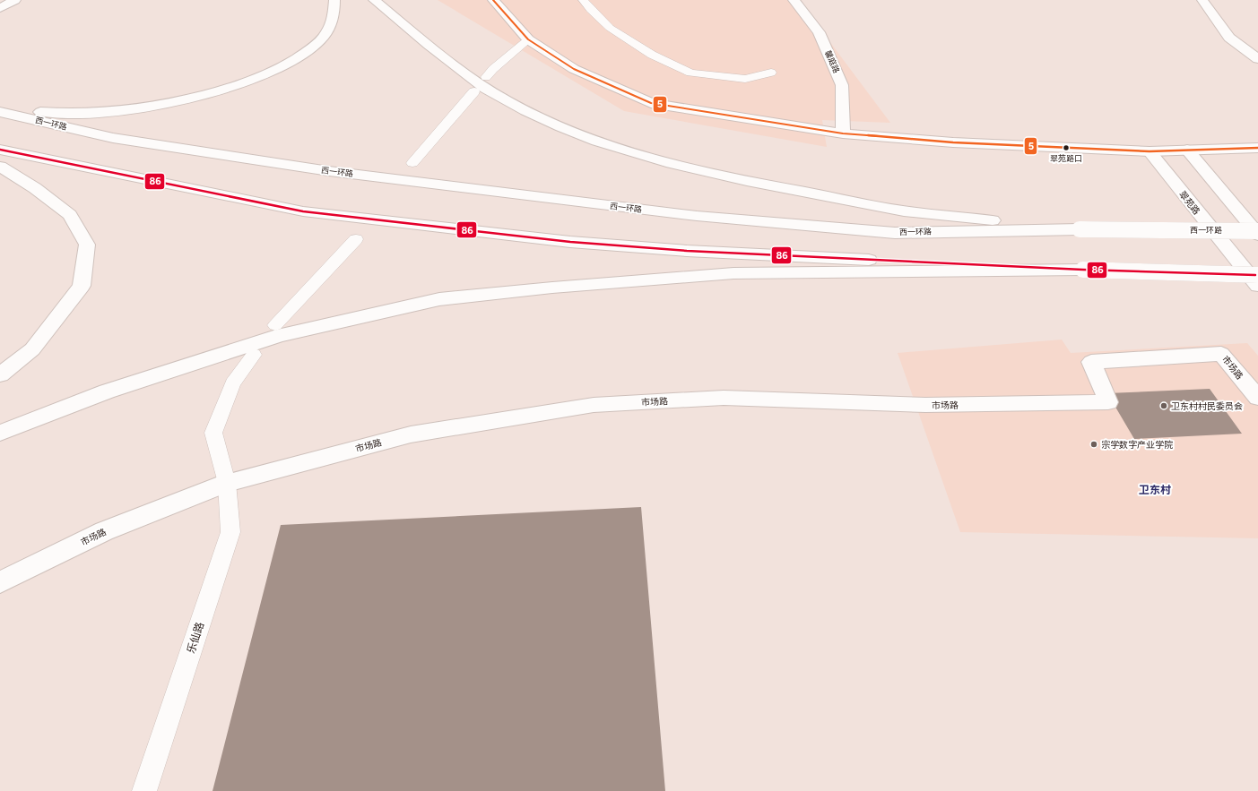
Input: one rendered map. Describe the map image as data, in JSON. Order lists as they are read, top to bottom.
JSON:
{
  "streets": {
    "main road": [
      "馨庭路",
      "西一环路",
      "翠苑路",
      "市场路"
    ],
    "lane": ["乐仙路"]
  },
  "crossings": [
    ["市场路", "乐仙路"]
  ],
  "districts": ["卫东村"],
  "places": ["翠苑路口", "卫东村村民委员会", "宗学数字产业学院"],
  "lines": ["transit line 5", "transit line 86"]
}
